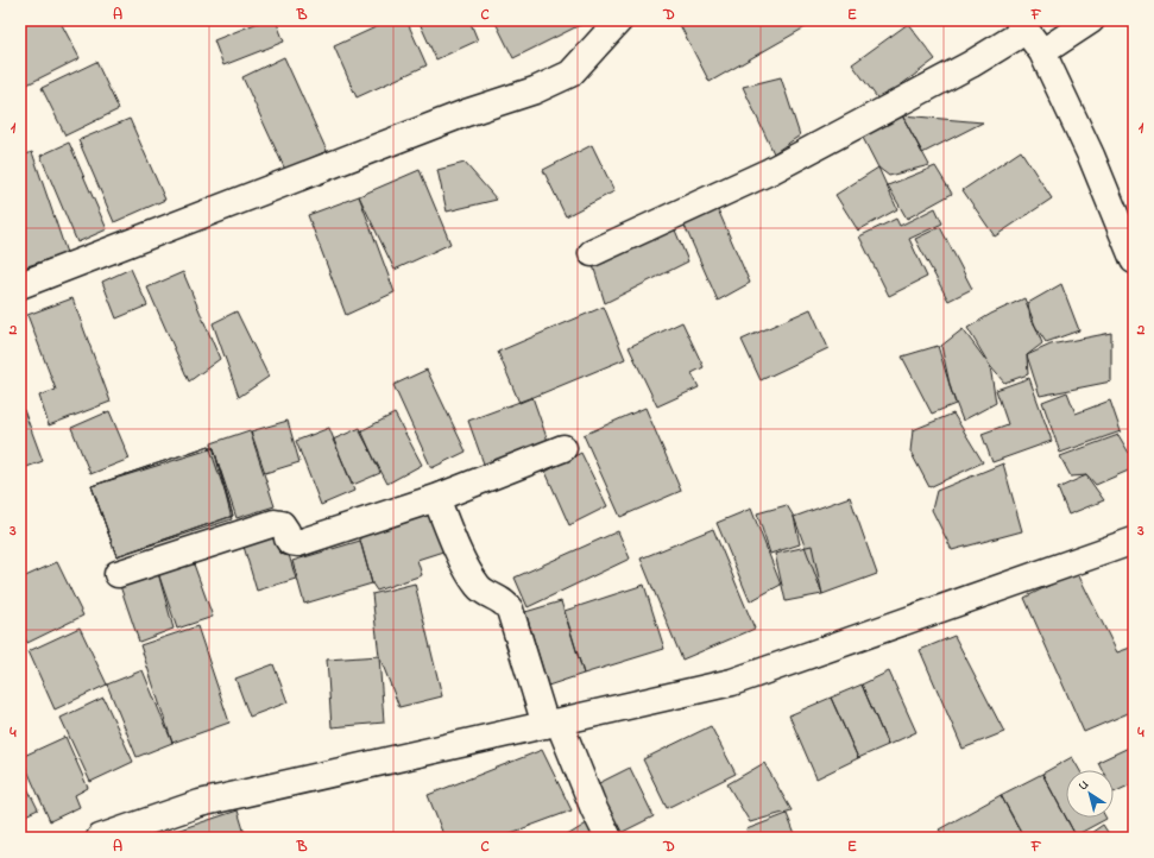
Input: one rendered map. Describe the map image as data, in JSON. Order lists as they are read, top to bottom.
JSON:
{
  "north": "top left",
  "grid": {
    "columns": [
      "A",
      "B",
      "C",
      "D",
      "E",
      "F"
    ],
    "rows": [
      "1",
      "2",
      "3",
      "4"
    ]
  }
}
